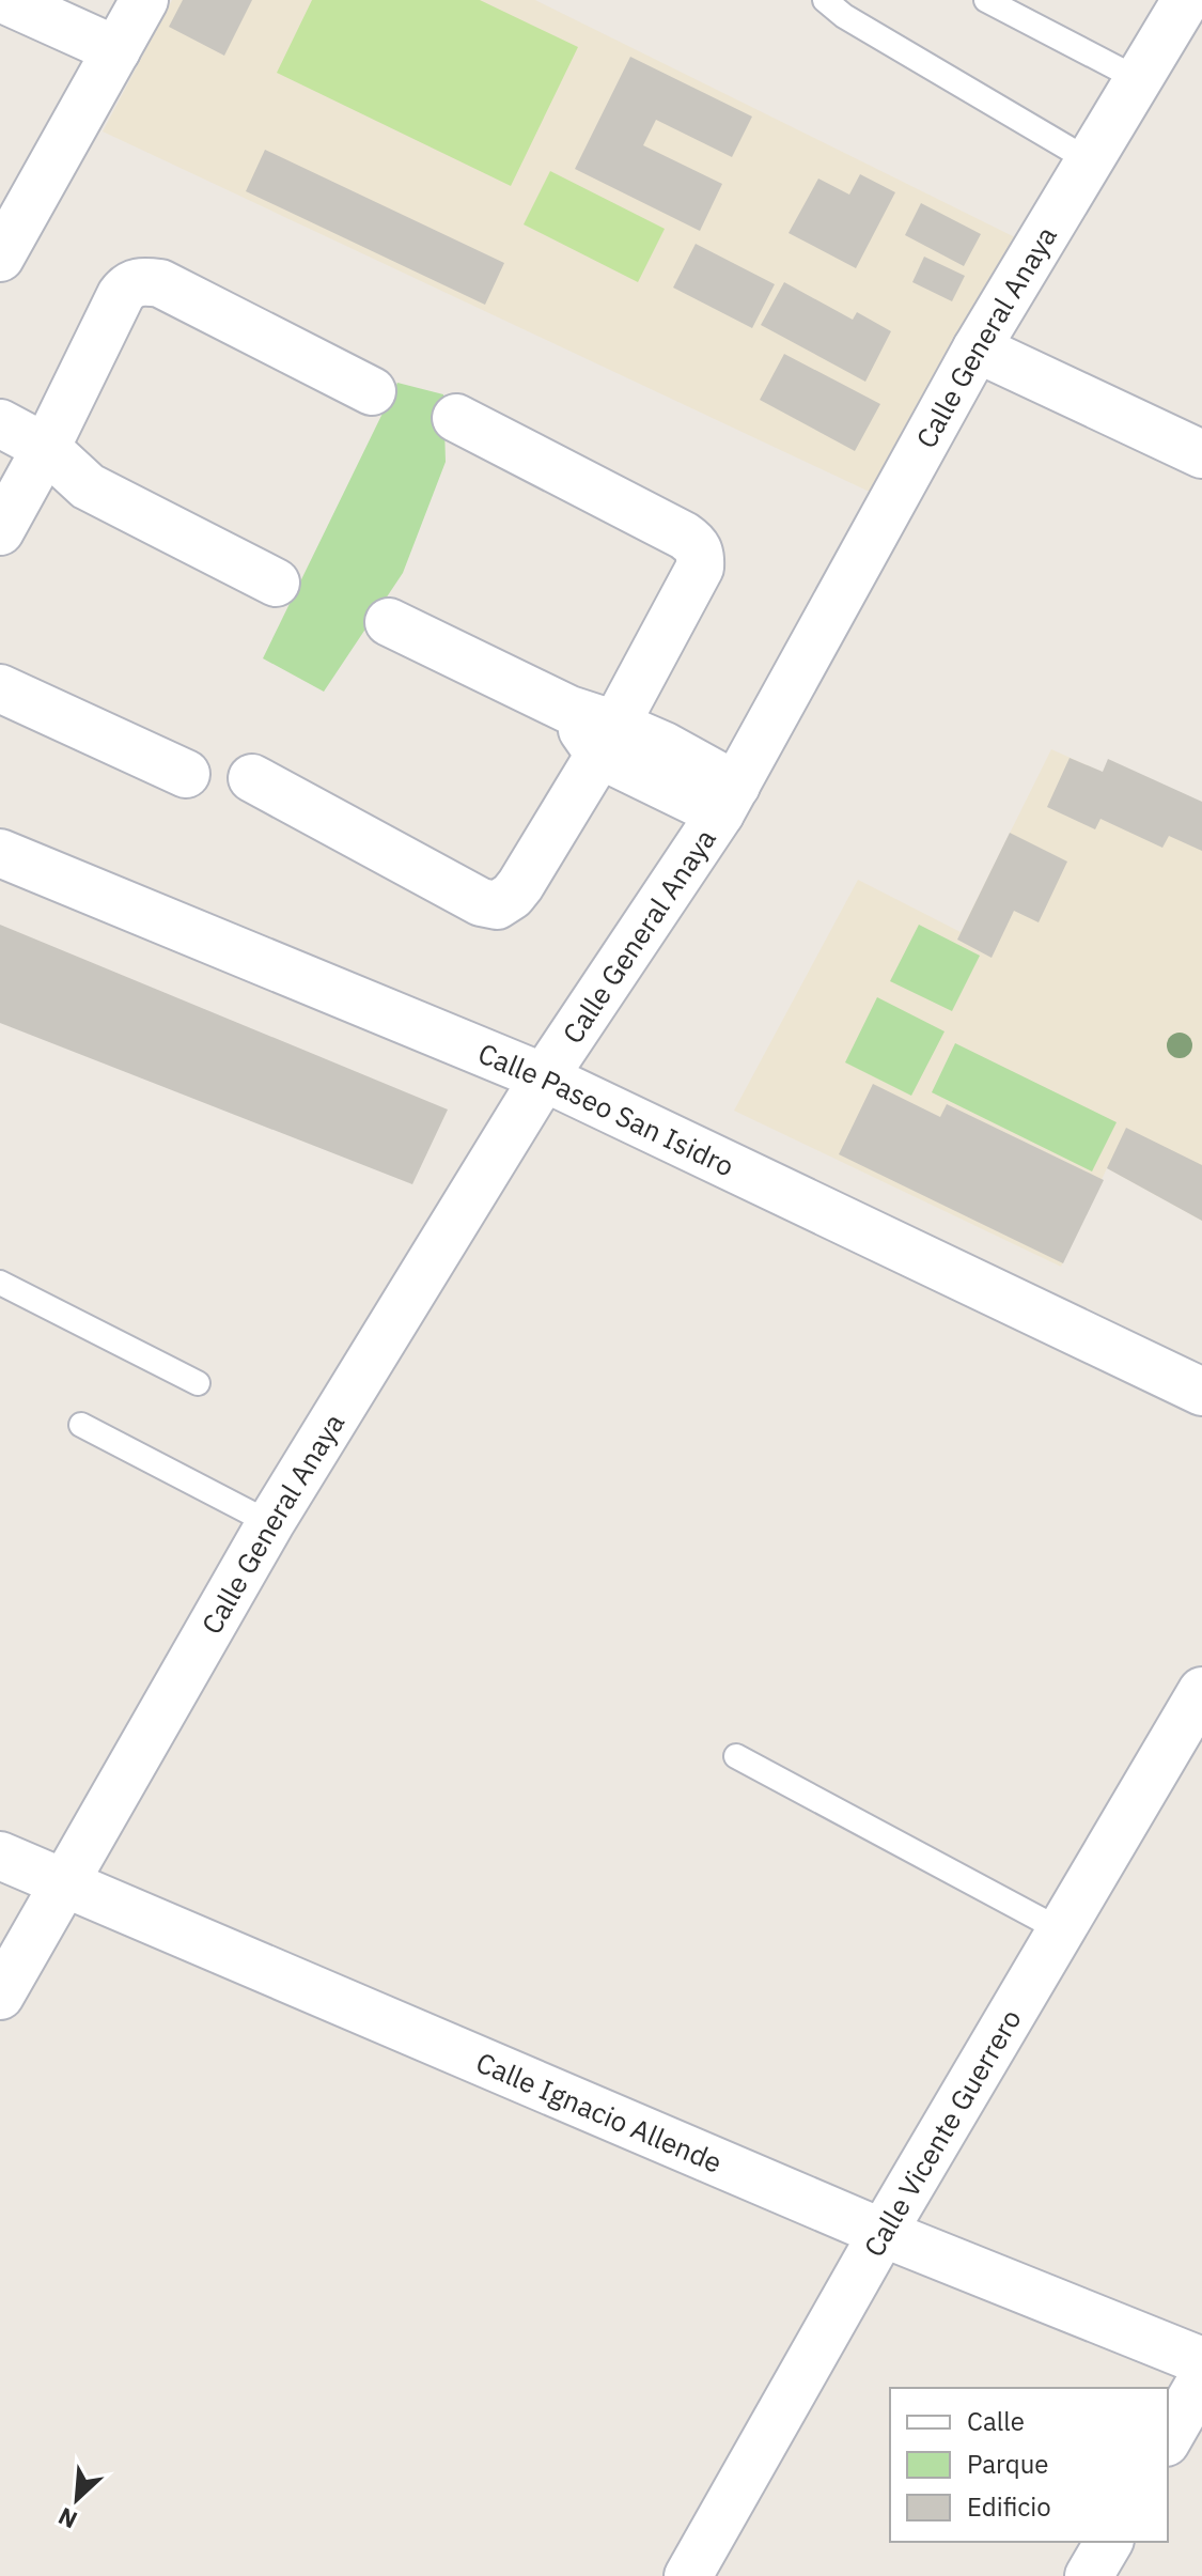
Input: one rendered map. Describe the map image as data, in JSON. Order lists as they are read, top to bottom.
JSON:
{
  "streets": {
    "street": [
      "Calle General Anaya",
      "Calle Paseo San Isidro",
      "Calle Ignacio Allende",
      "Calle Vicente Guerrero"
    ]
  },
  "crossings": [
    ["Calle General Anaya", "Calle Paseo San Isidro"],
    ["Calle General Anaya", "Calle Ignacio Allende"],
    ["Calle Ignacio Allende", "Calle Vicente Guerrero"]
  ],
  "legend": ["Calle", "Parque", "Edificio"],
  "north": "bottom left"
}
